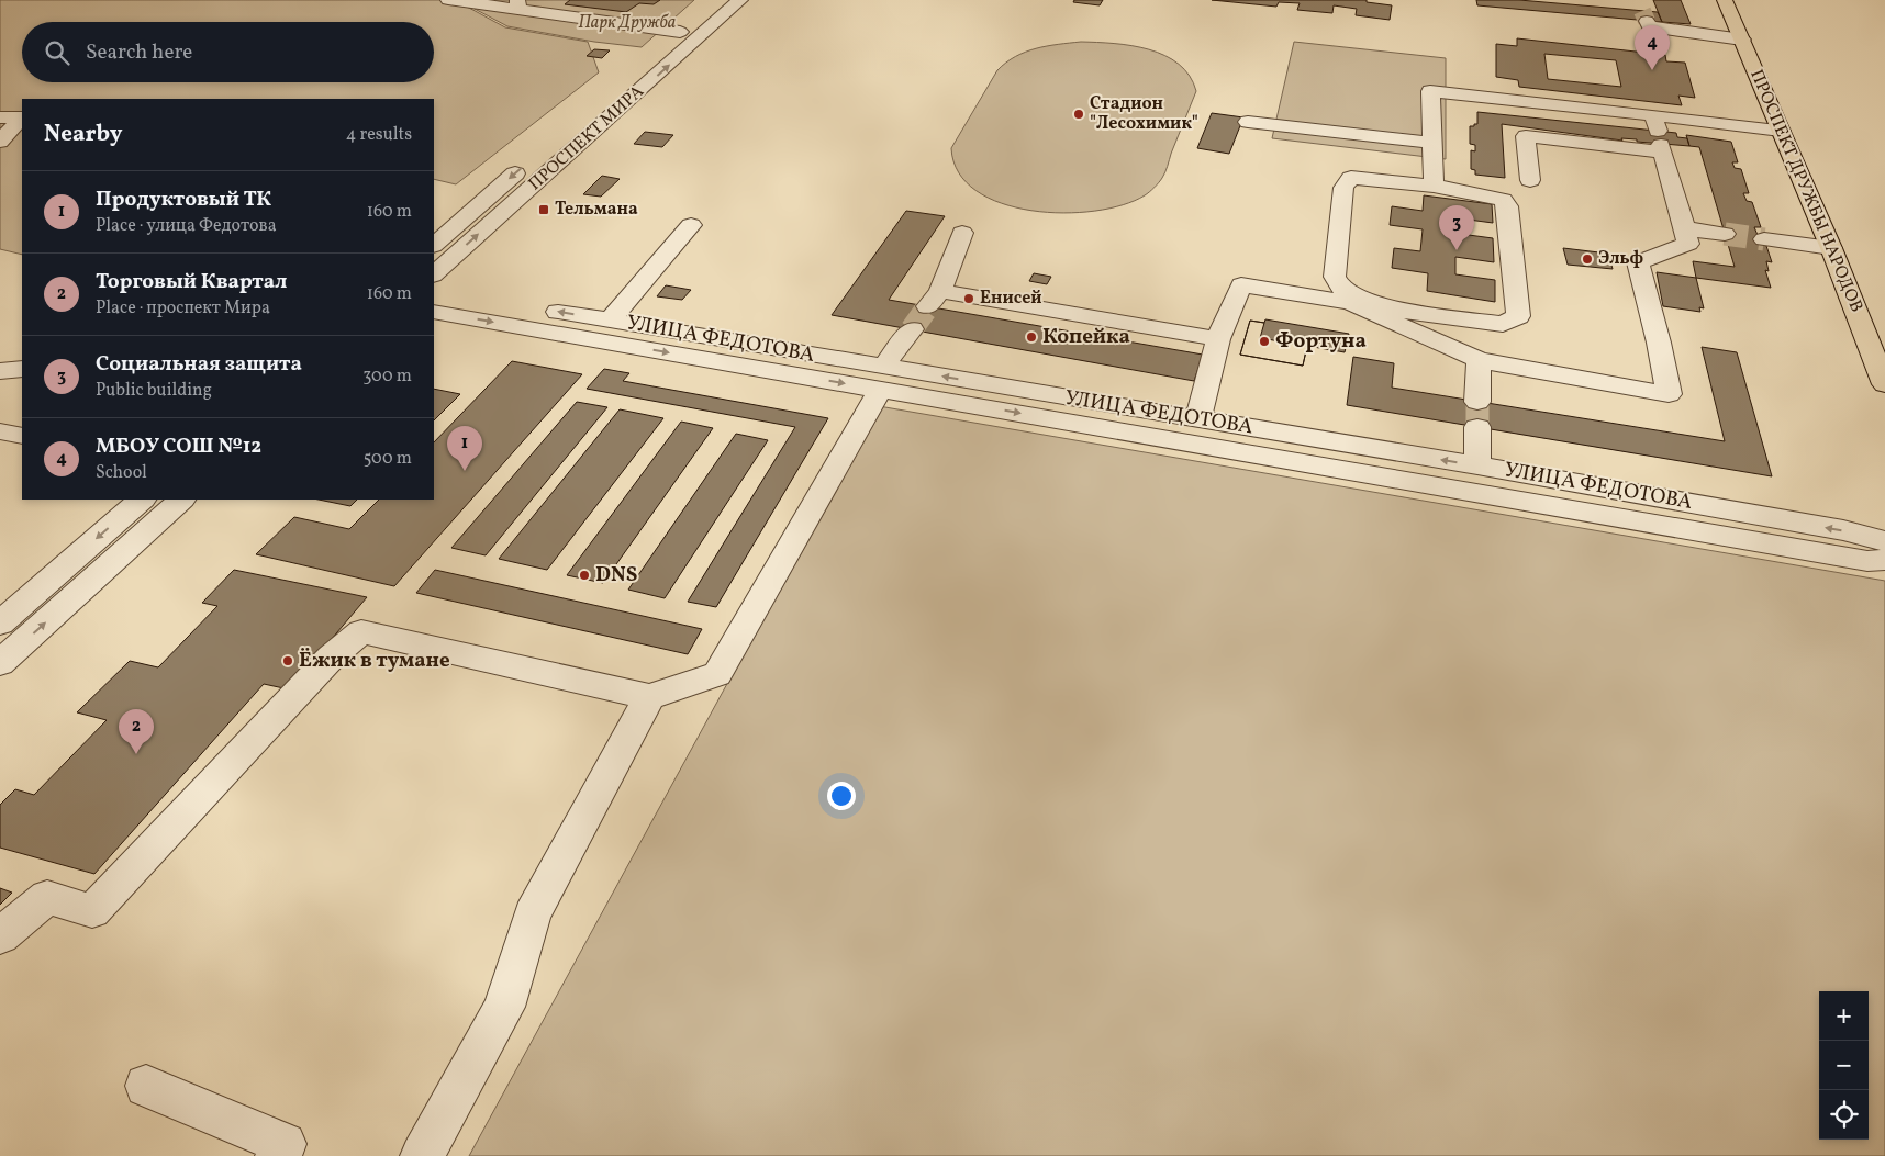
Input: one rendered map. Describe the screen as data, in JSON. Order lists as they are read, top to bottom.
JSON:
{
  "streets": {
    "main road": ["ПРОСПЕКТ ДРУЖБЫ НАРОДОВ"],
    "street": ["ПРОСПЕКТ МИРА", "УЛИЦА ФЕДОТОВА"]
  },
  "parks": ["Парк Дружба"],
  "places": {
    "other": [
      "Стадион \"Лесохимик\"",
      "Эльф",
      "Енисей",
      "Копейка",
      "Фортуна",
      "DNS",
      "Ёжик в тумане"
    ],
    "transit": ["Тельмана"]
  },
  "page": {
    "search": "Search here",
    "pins": [
      "4",
      "3",
      "1",
      "2"
    ],
    "heading": ["Nearby", "4 results"],
    "list": [
      {
        "mark": "1",
        "name": "Продуктовый ТК",
        "note": "Place · улица Федотова",
        "value": "160 m"
      },
      {
        "mark": "2",
        "name": "Торговый Квартал",
        "note": "Place · проспект Мира",
        "value": "160 m"
      },
      {
        "mark": "3",
        "name": "Социальная защита",
        "note": "Public building",
        "value": "300 m"
      },
      {
        "mark": "4",
        "name": "МБОУ СОШ №12",
        "note": "School",
        "value": "500 m"
      }
    ],
    "map_buttons": ["+", "−"]
  }
}
